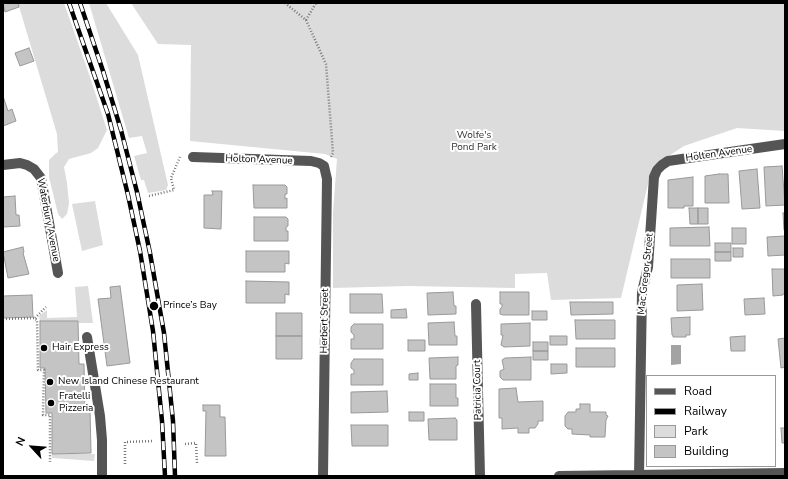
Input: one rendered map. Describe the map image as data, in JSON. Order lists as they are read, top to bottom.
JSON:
{
  "streets": {
    "street": [
      "Holten Avenue",
      "Holton Avenue",
      "Waterbury Avenue",
      "Mac Gregor Street",
      "Herbert Street",
      "Patricia Court"
    ]
  },
  "crossings": [
    ["Holten Avenue", "Mac Gregor Street"],
    ["Holton Avenue", "Herbert Street"]
  ],
  "parks": ["Wolfe's Pond Park"],
  "places": [
    "Prince’s Bay",
    "Hair Express",
    "New Island Chinese Restaurant",
    "Fratelli Pizzeria"
  ],
  "legend": [
    "Road",
    "Railway",
    "Park",
    "Building"
  ],
  "north": "top left"
}
